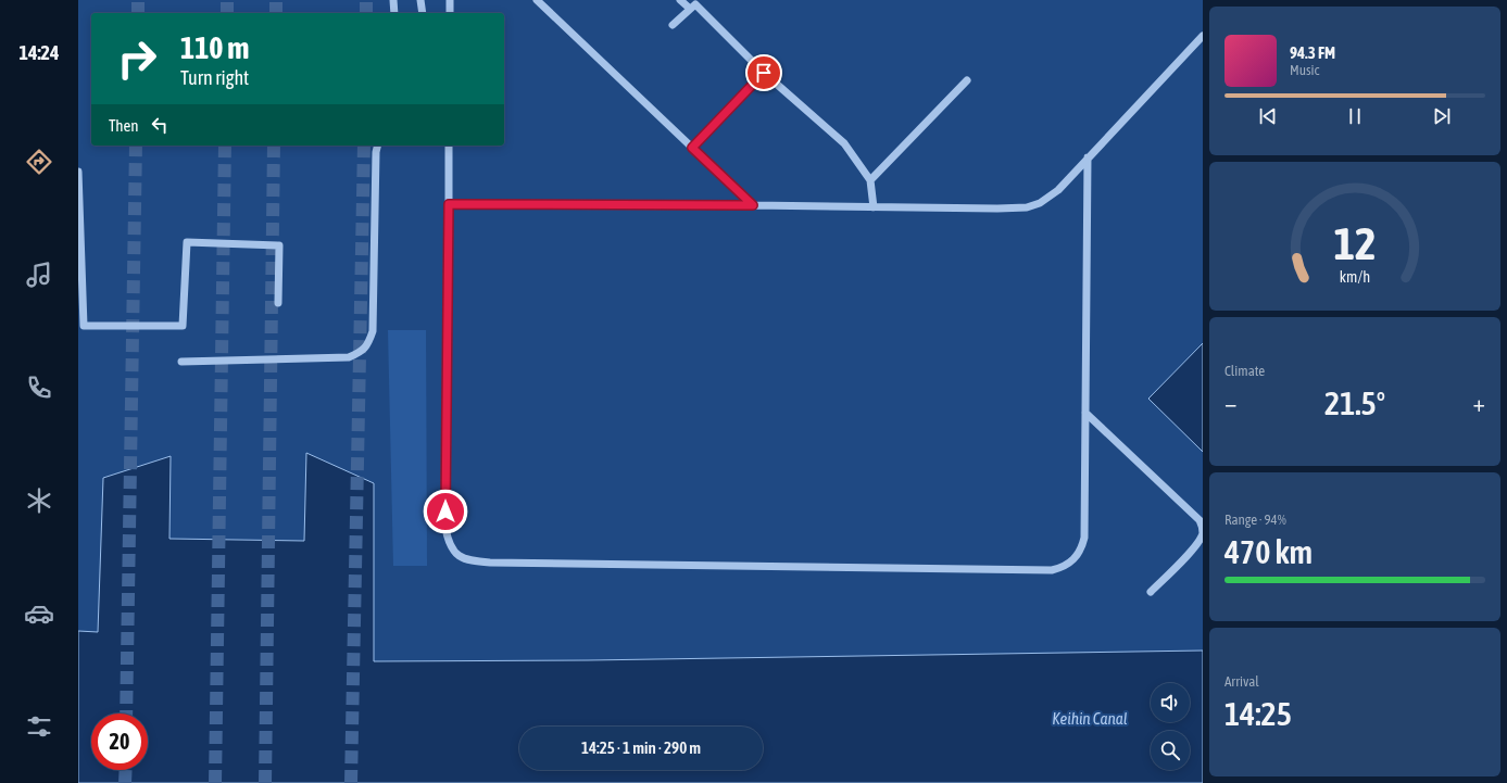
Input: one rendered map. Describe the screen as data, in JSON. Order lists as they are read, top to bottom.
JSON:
{
  "water": ["Keihin Canal"],
  "page": {
    "tabs": "14:24",
    "turn": ["110 m", "Turn right"],
    "song": ["94.3 FM", "Music"],
    "then": "Then",
    "tile": [
      "Climate",
      ["Range · 94%", "470 km"],
      ["Arrival", "14:25"]
    ],
    "heat": ["−", "21.5°", "+"],
    "limit": "20",
    "trip": "14:25 · 1 min · 290 m",
    "gauge": ["12", "km/h"]
  }
}
